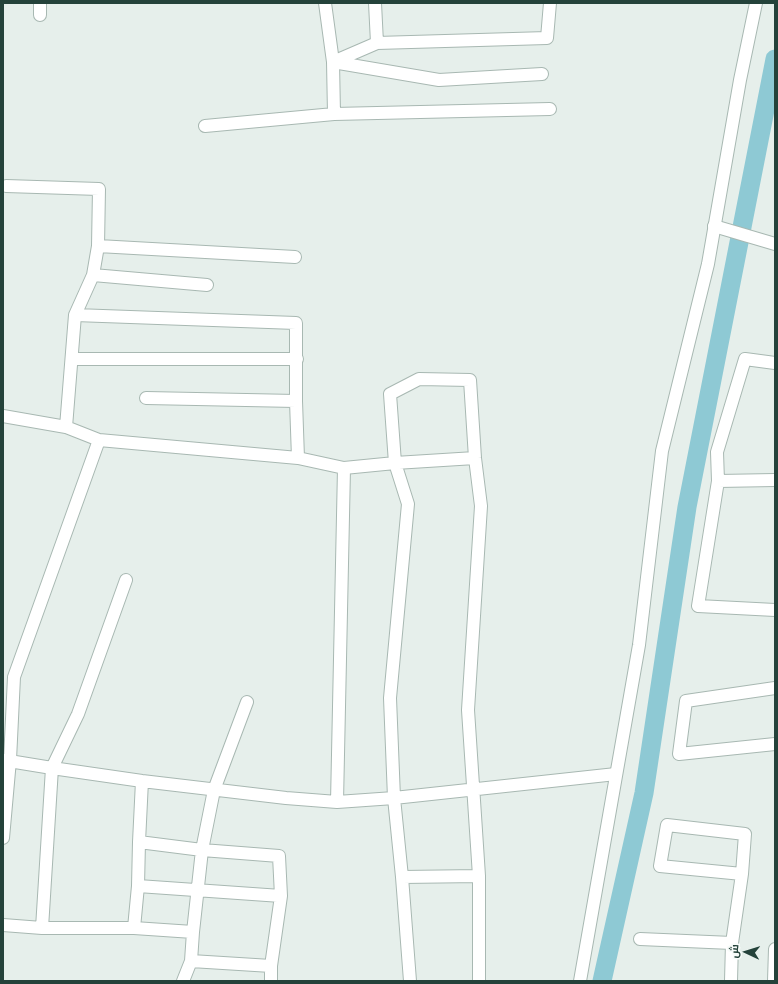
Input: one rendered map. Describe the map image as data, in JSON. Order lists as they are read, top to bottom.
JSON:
{
  "north": "left"
}
